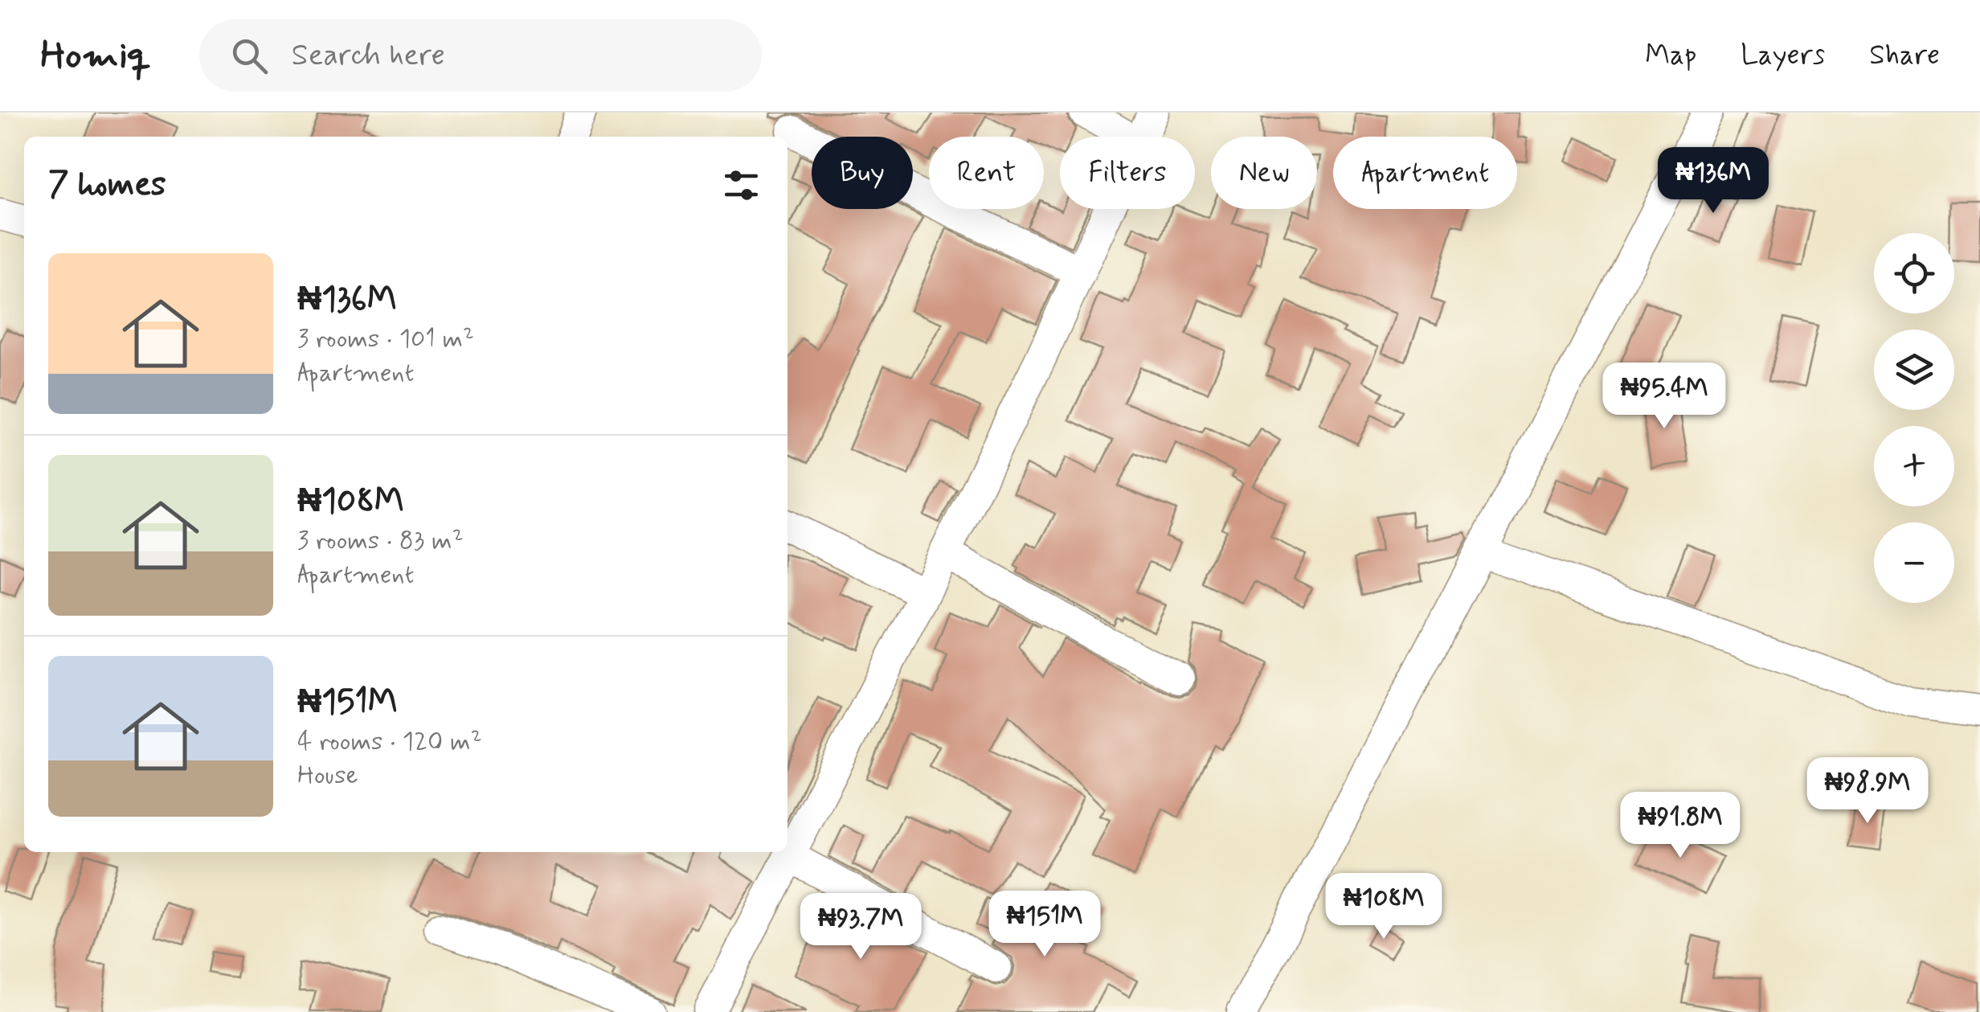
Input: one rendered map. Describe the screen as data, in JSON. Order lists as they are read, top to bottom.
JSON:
{
  "page": {
    "header": "Homiq",
    "search": "Search here",
    "nav": ["Map", "Layers", "Share"],
    "chip": [
      "Buy",
      "Rent",
      "Filters",
      "New",
      "Apartment"
    ],
    "heading": "7 homes",
    "price": [
      "₦136M",
      "₦95.4M",
      "₦98.9M",
      "₦91.8M",
      "₦108M",
      "₦151M",
      "₦93.7M"
    ],
    "map_buttons": ["+", "−"],
    "list": [
      {
        "name": "₦136M",
        "note": "3 rooms · 101 m² · Apartment"
      },
      {
        "name": "₦108M",
        "note": "3 rooms · 83 m² · Apartment"
      },
      {
        "name": "₦151M",
        "note": "4 rooms · 120 m² · House"
      }
    ]
  }
}
